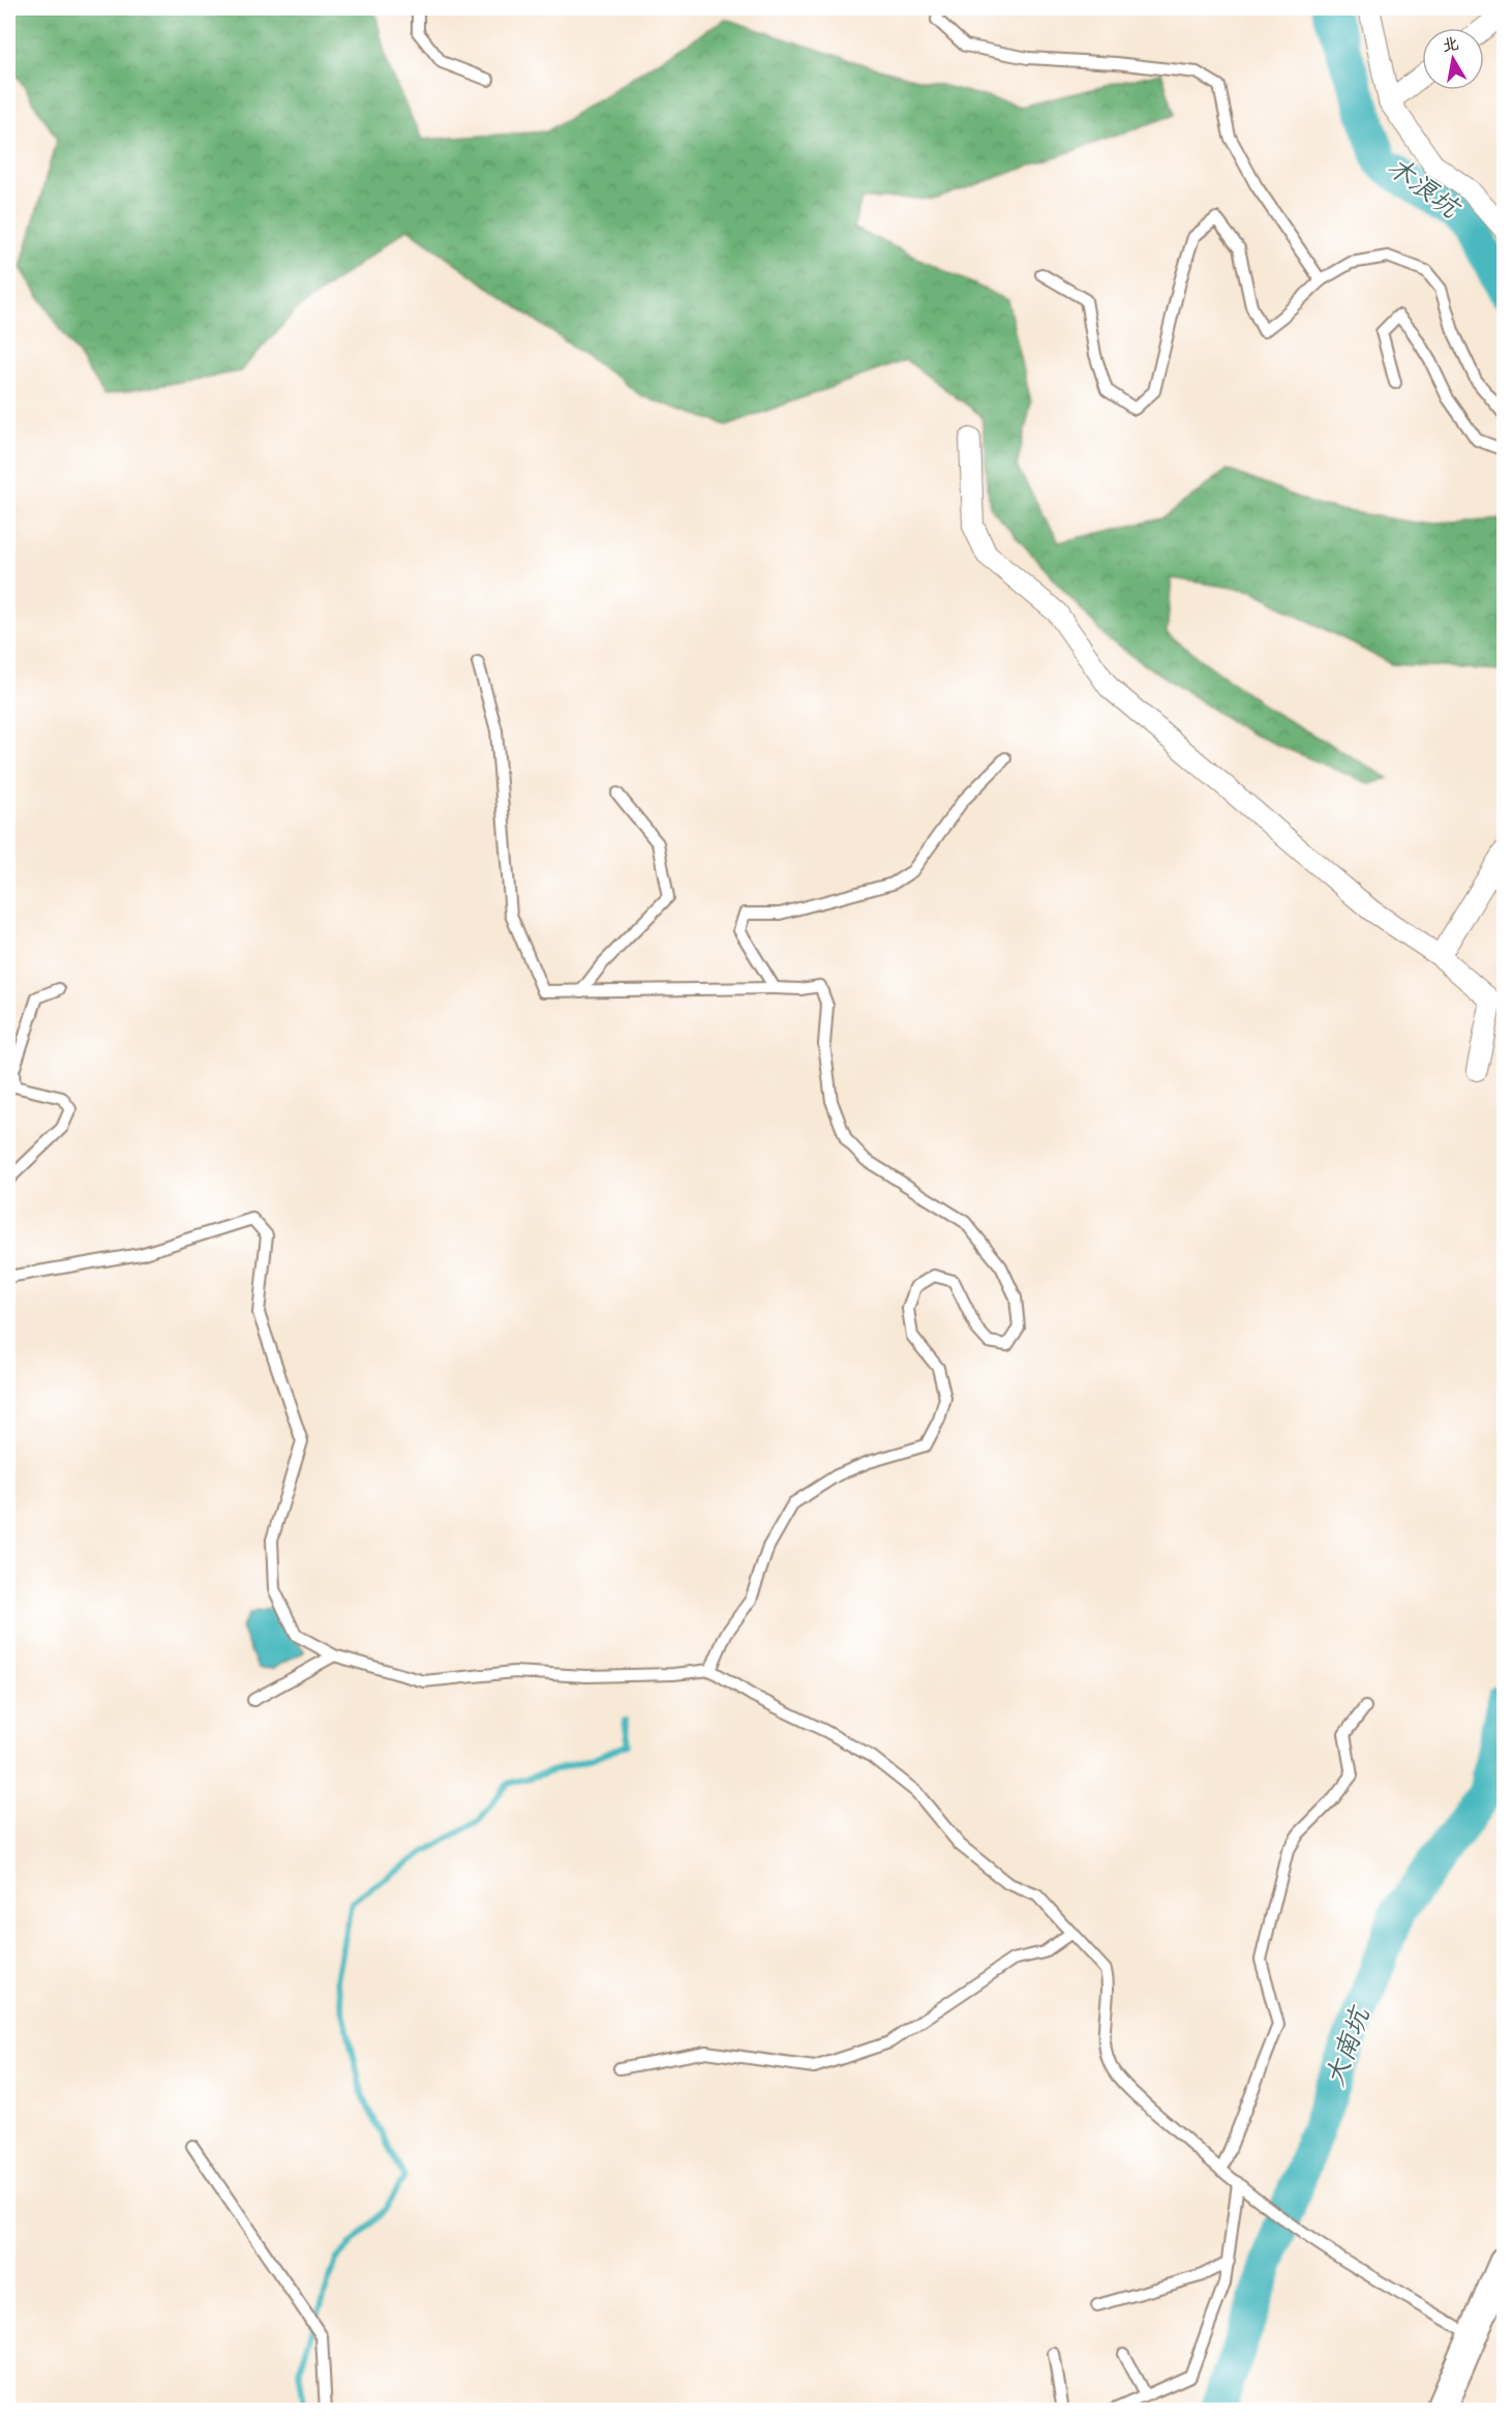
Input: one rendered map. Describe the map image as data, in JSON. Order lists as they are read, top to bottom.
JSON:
{
  "water": ["木浪坑", "大南坑"],
  "north": "top"
}
